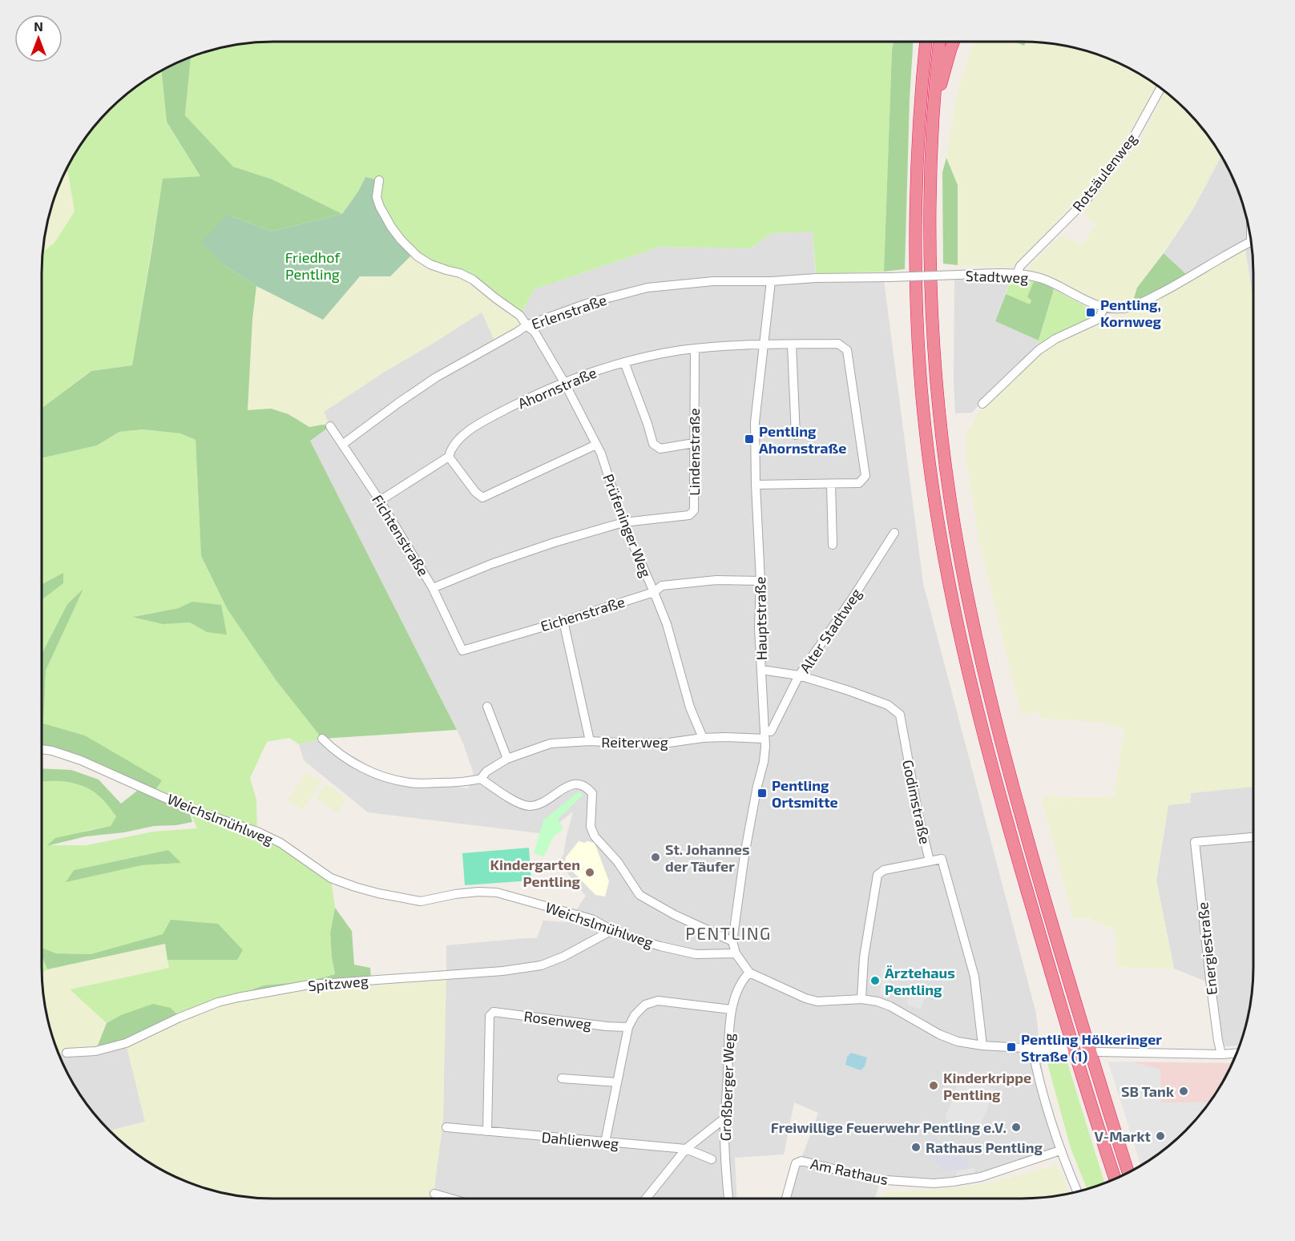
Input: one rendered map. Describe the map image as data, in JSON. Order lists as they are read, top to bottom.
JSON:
{
  "streets": {
    "street": [
      "Rotsäulenweg",
      "Stadtweg",
      "Erlenstraße",
      "Ahornstraße",
      "Lindenstraße",
      "Prüfeninger Weg",
      "Fichtenstraße",
      "Eichenstraße",
      "Hauptstraße",
      "Alter Stadtweg",
      "Reiterweg",
      "Godimstraße",
      "Weichslmühlweg",
      "Energiestraße",
      "Spitzweg",
      "Rosenweg",
      "Großberger Weg",
      "Dahlienweg",
      "Am Rathaus"
    ]
  },
  "crossings": [
    ["Rotsäulenweg", "Stadtweg"],
    ["Stadtweg", "Erlenstraße"],
    ["Stadtweg", "Hauptstraße"],
    ["Erlenstraße", "Prüfeninger Weg"],
    ["Erlenstraße", "Fichtenstraße"],
    ["Erlenstraße", "Hauptstraße"],
    ["Ahornstraße", "Lindenstraße"],
    ["Ahornstraße", "Prüfeninger Weg"],
    ["Ahornstraße", "Fichtenstraße"],
    ["Ahornstraße", "Hauptstraße"],
    ["Lindenstraße", "Prüfeninger Weg"],
    ["Lindenstraße", "Fichtenstraße"],
    ["Prüfeninger Weg", "Eichenstraße"],
    ["Prüfeninger Weg", "Reiterweg"],
    ["Fichtenstraße", "Eichenstraße"],
    ["Eichenstraße", "Hauptstraße"],
    ["Hauptstraße", "Reiterweg"],
    ["Hauptstraße", "Godimstraße"],
    ["Hauptstraße", "Weichslmühlweg"],
    ["Alter Stadtweg", "Godimstraße"],
    ["Weichslmühlweg", "Spitzweg"],
    ["Rosenweg", "Dahlienweg"]
  ],
  "districts": ["PENTLING"],
  "parks": ["Friedhof Pentling"],
  "places": {
    "transit": [
      "Pentling, Kornweg",
      "Pentling Ahornstraße",
      "Pentling Ortsmitte",
      "Pentling Hölkeringer Straße (1)"
    ],
    "other": [
      "St. Johannes der Täufer",
      "Kindergarten Pentling",
      "Ärztehaus Pentling",
      "Kinderkrippe Pentling",
      "SB Tank",
      "Freiwillige Feuerwehr Pentling e.V.",
      "V-Markt",
      "Rathaus Pentling"
    ]
  },
  "north": "top"
}
